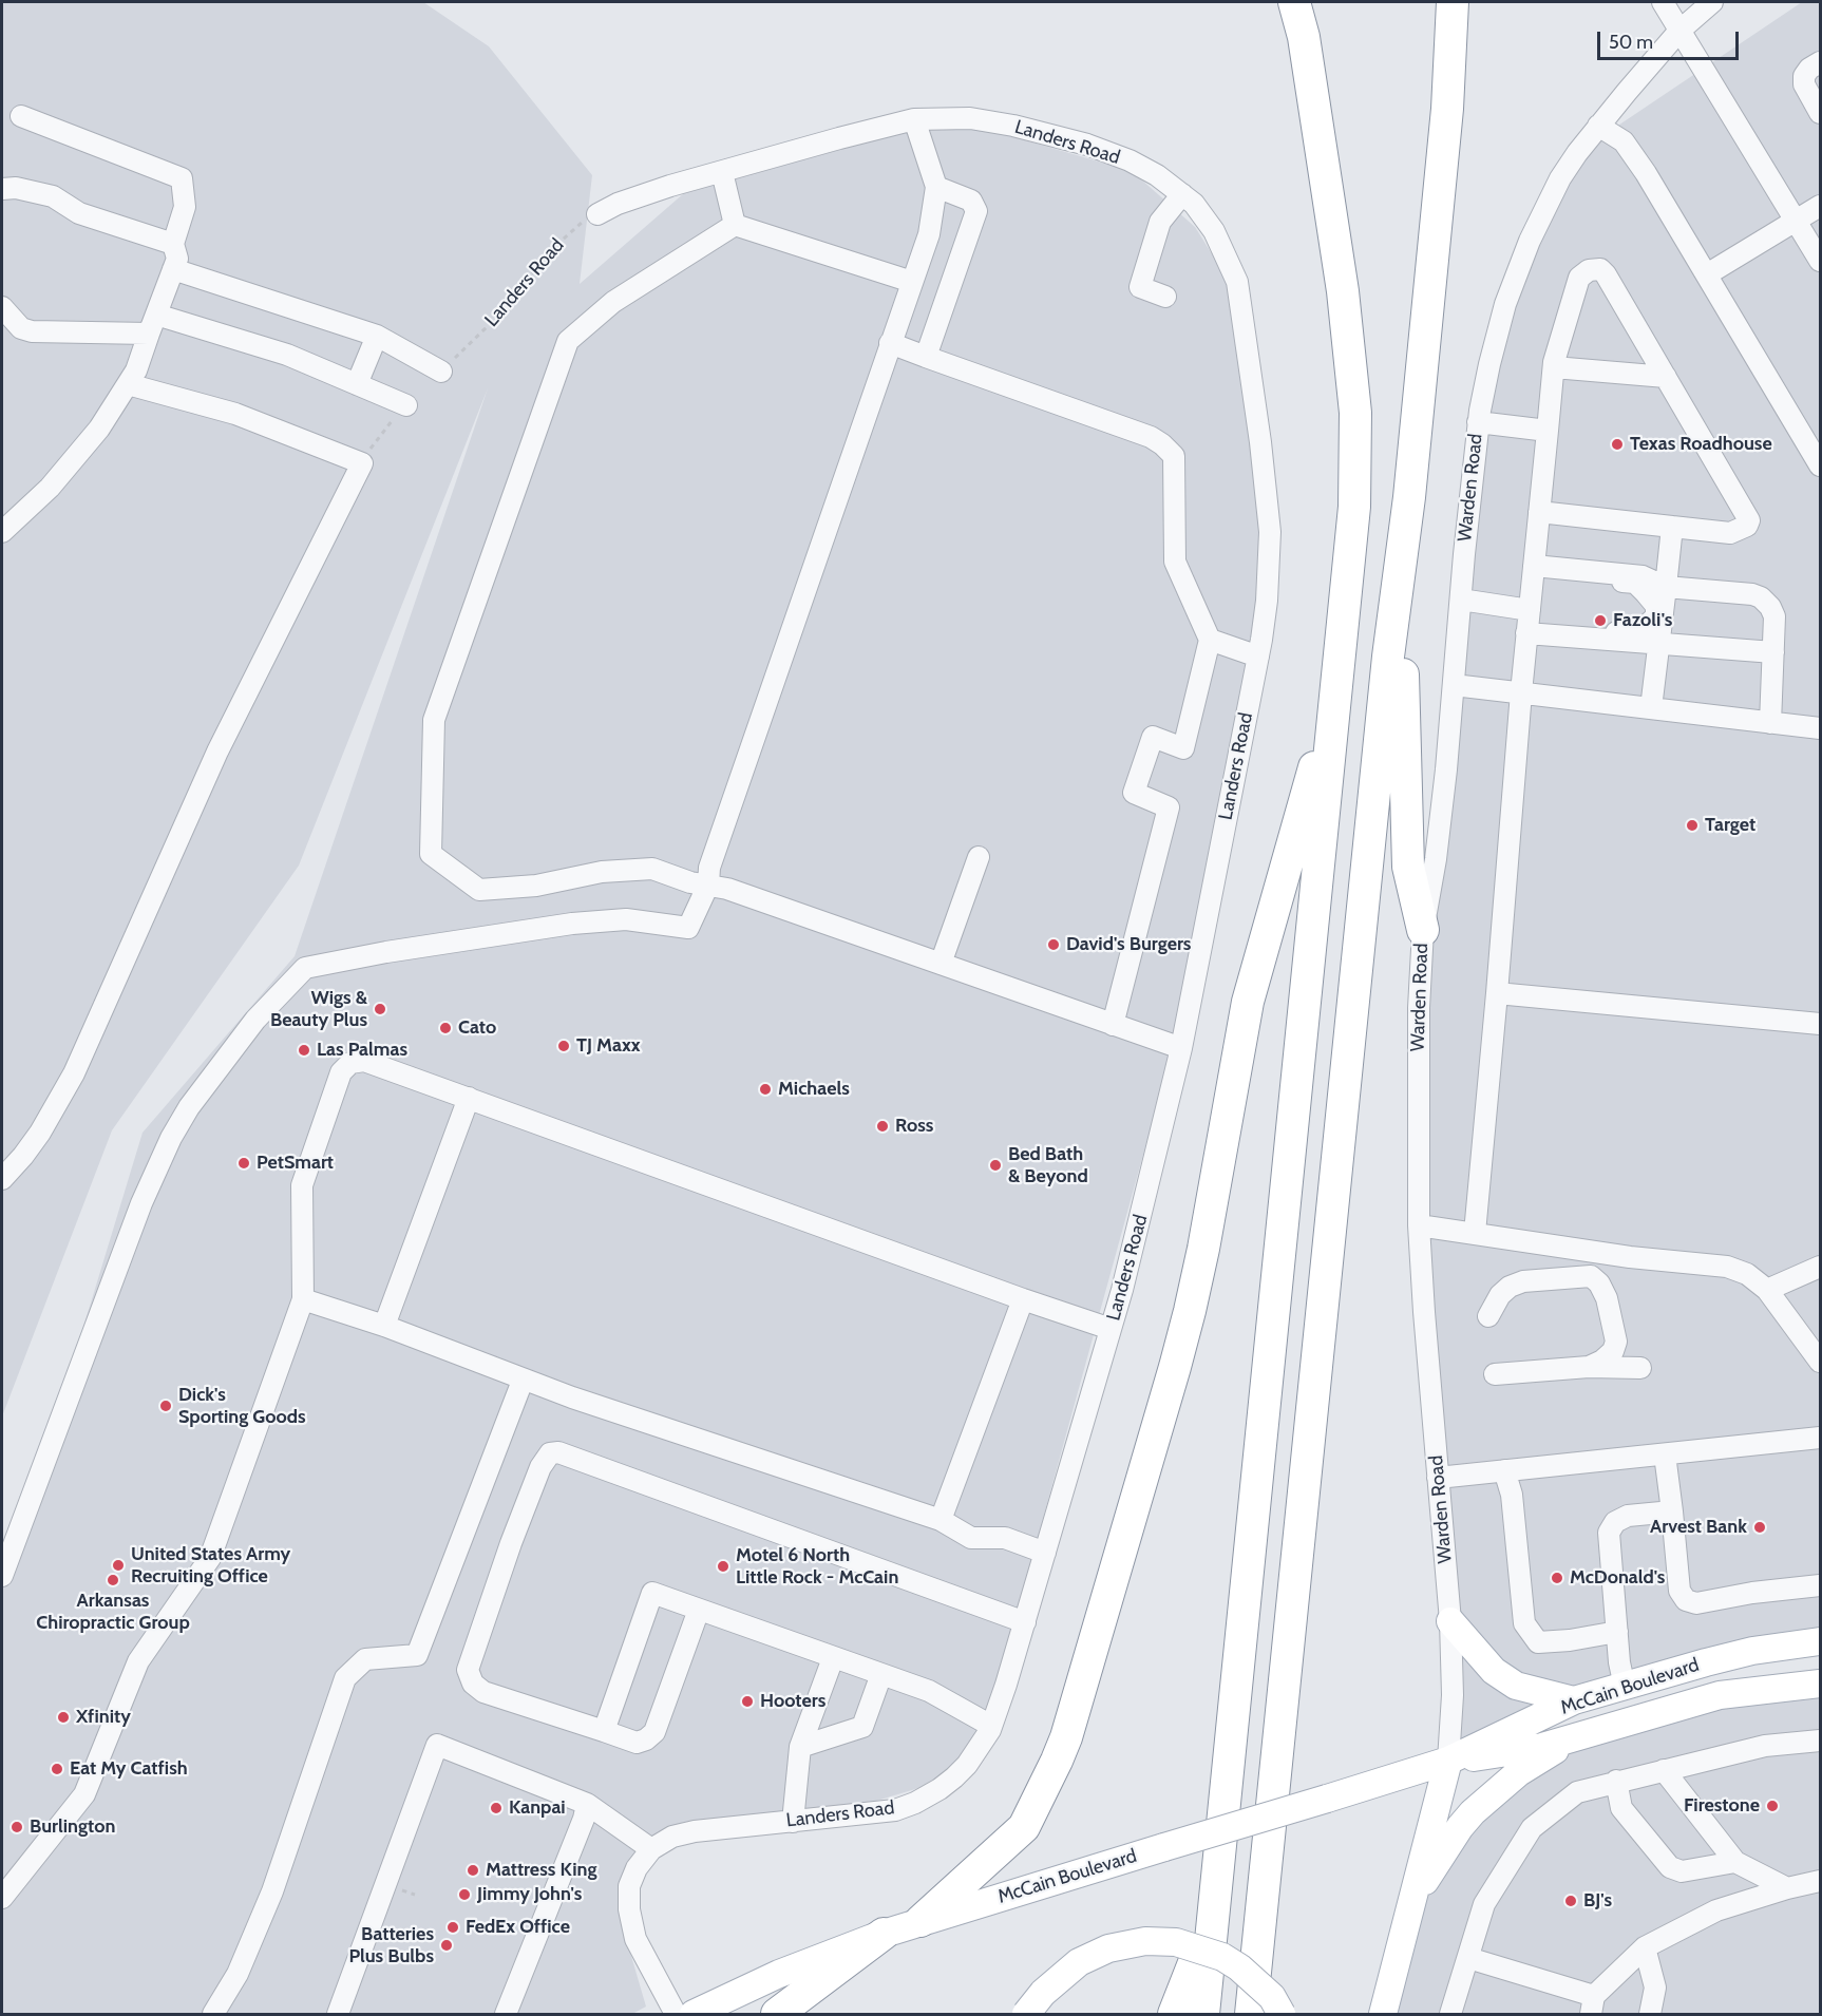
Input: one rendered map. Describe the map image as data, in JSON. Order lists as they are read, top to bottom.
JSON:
{
  "streets": {
    "main road": ["Warden Road", "McCain Boulevard"],
    "street": ["Landers Road"]
  },
  "crossings": [
    ["Warden Road", "McCain Boulevard"]
  ],
  "places": [
    "Texas Roadhouse",
    "Fazoli's",
    "Target",
    "David's Burgers",
    "Wigs & Beauty Plus",
    "Cato",
    "TJ Maxx",
    "Las Palmas",
    "Michaels",
    "Ross",
    "PetSmart",
    "Bed Bath & Beyond",
    "Dick's Sporting Goods",
    "Arvest Bank",
    "United States Army Recruiting Office",
    "Motel 6 North Little Rock - McCain",
    "McDonald's",
    "Arkansas Chiropractic Group",
    "Hooters",
    "Xfinity",
    "Eat My Catfish",
    "Firestone",
    "Kanpai",
    "Burlington",
    "Mattress King",
    "Jimmy John's",
    "BJ's",
    "FedEx Office",
    "Batteries Plus Bulbs"
  ],
  "scale_bar": "50 m"
}
